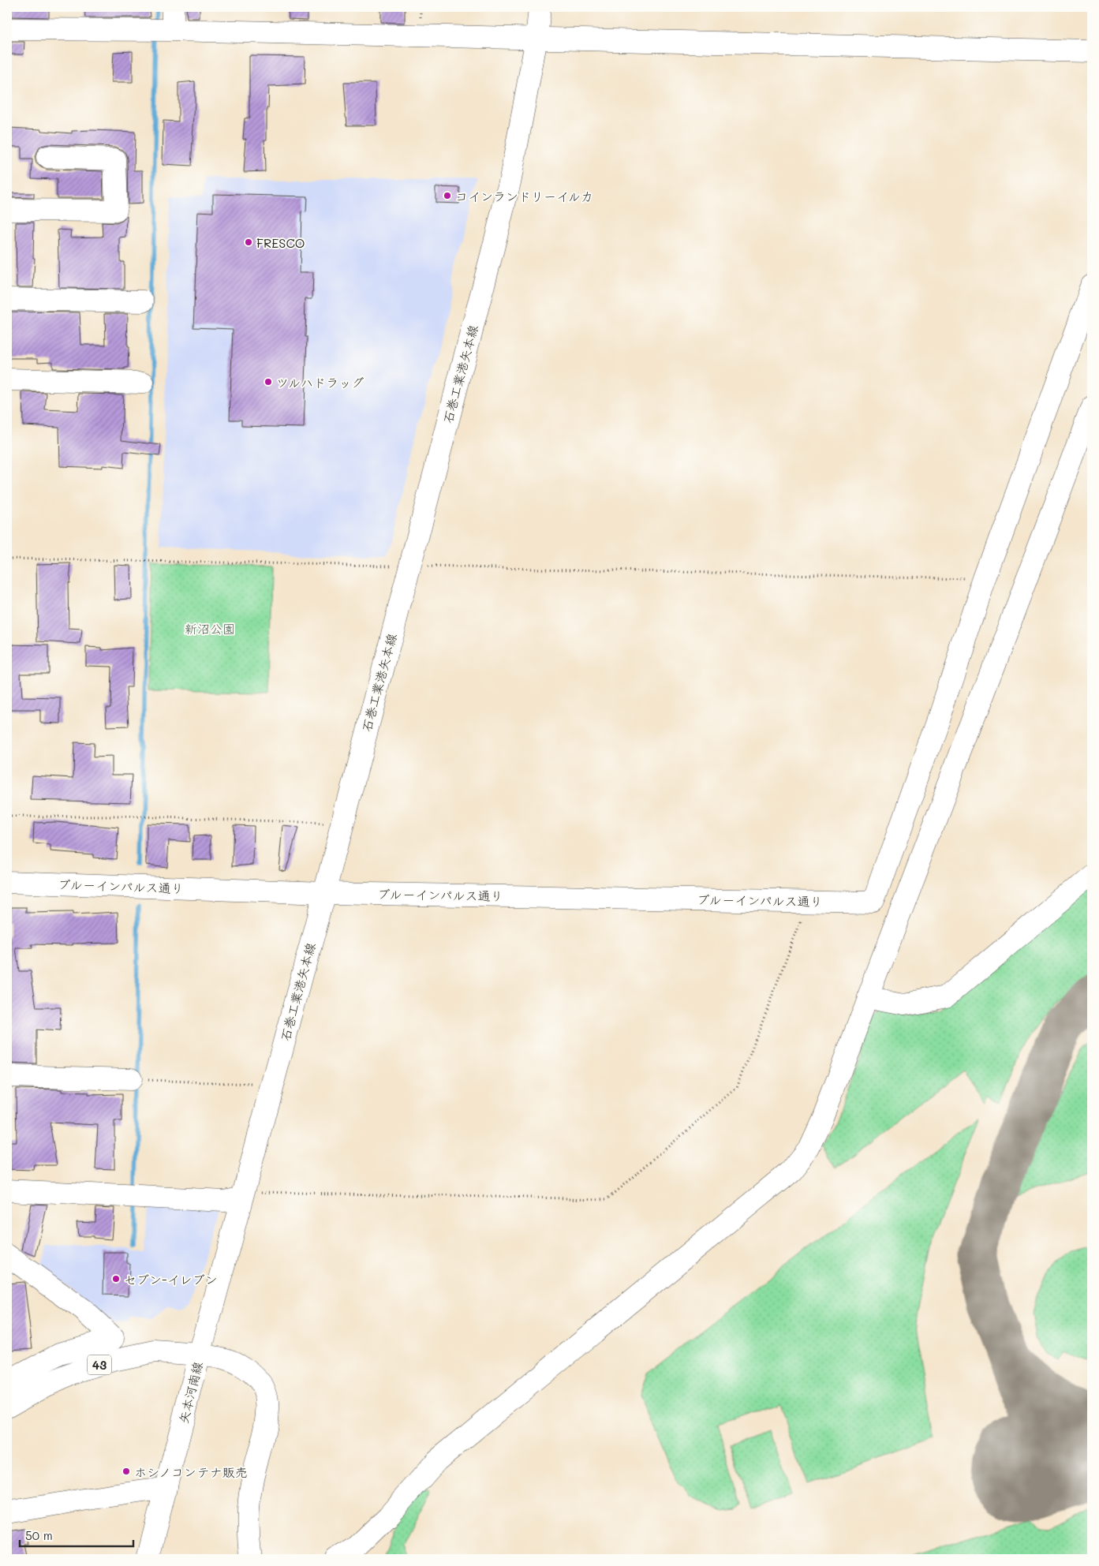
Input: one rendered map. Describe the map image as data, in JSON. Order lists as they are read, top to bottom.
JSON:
{
  "streets": {
    "street": [
      "石巻工業港矢本線",
      "ブルーインパルス通り",
      "43",
      "矢本河南線"
    ]
  },
  "crossings": [
    ["石巻工業港矢本線", "ブルーインパルス通り"],
    ["石巻工業港矢本線", "矢本河南線"]
  ],
  "parks": ["新沼公園"],
  "places": [
    "コインランドリーイルカ",
    "FRESCO",
    "ツルハドラッグ",
    "セブン-イレブン",
    "ホシノコンテナ販売"
  ],
  "scale_bar": "50 m"
}
